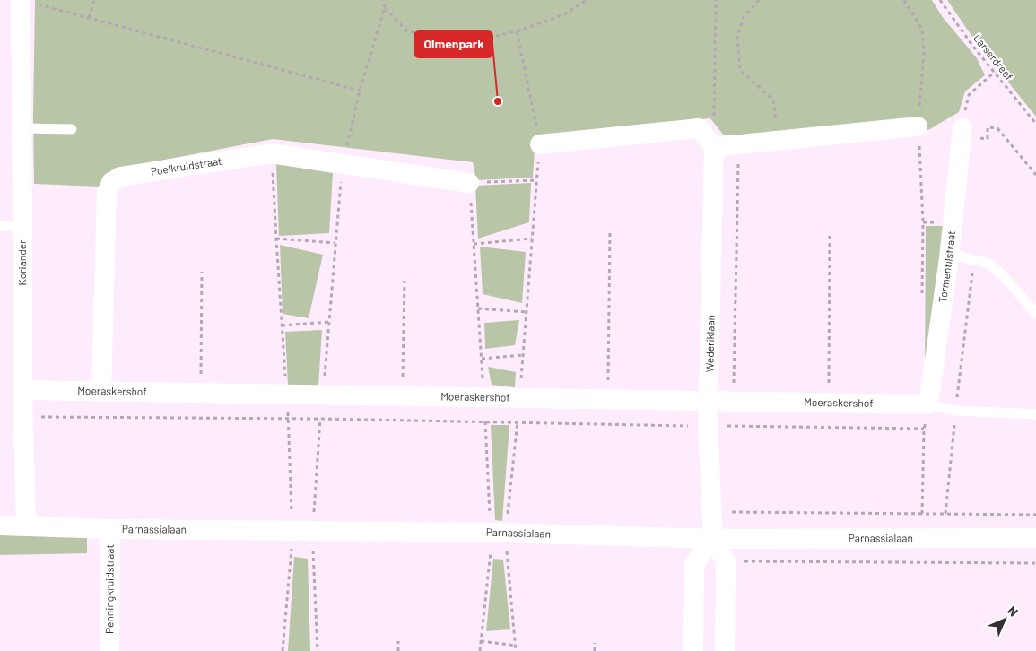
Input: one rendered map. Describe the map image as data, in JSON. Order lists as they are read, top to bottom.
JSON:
{
  "streets": {
    "street": [
      "Poelkruidstraat",
      "Koriander",
      "Tormentilstraat",
      "Wederiklaan",
      "Moeraskershof",
      "Parnassialaan",
      "Penningkruidstraat"
    ],
    "path": ["Larserdreef"]
  },
  "crossings": [
    ["Poelkruidstraat", "Moeraskershof"],
    ["Koriander", "Moeraskershof"],
    ["Koriander", "Parnassialaan"],
    ["Tormentilstraat", "Moeraskershof"],
    ["Wederiklaan", "Moeraskershof"],
    ["Wederiklaan", "Parnassialaan"],
    ["Parnassialaan", "Penningkruidstraat"]
  ],
  "places": ["Olmenpark"],
  "north": "top right"
}
